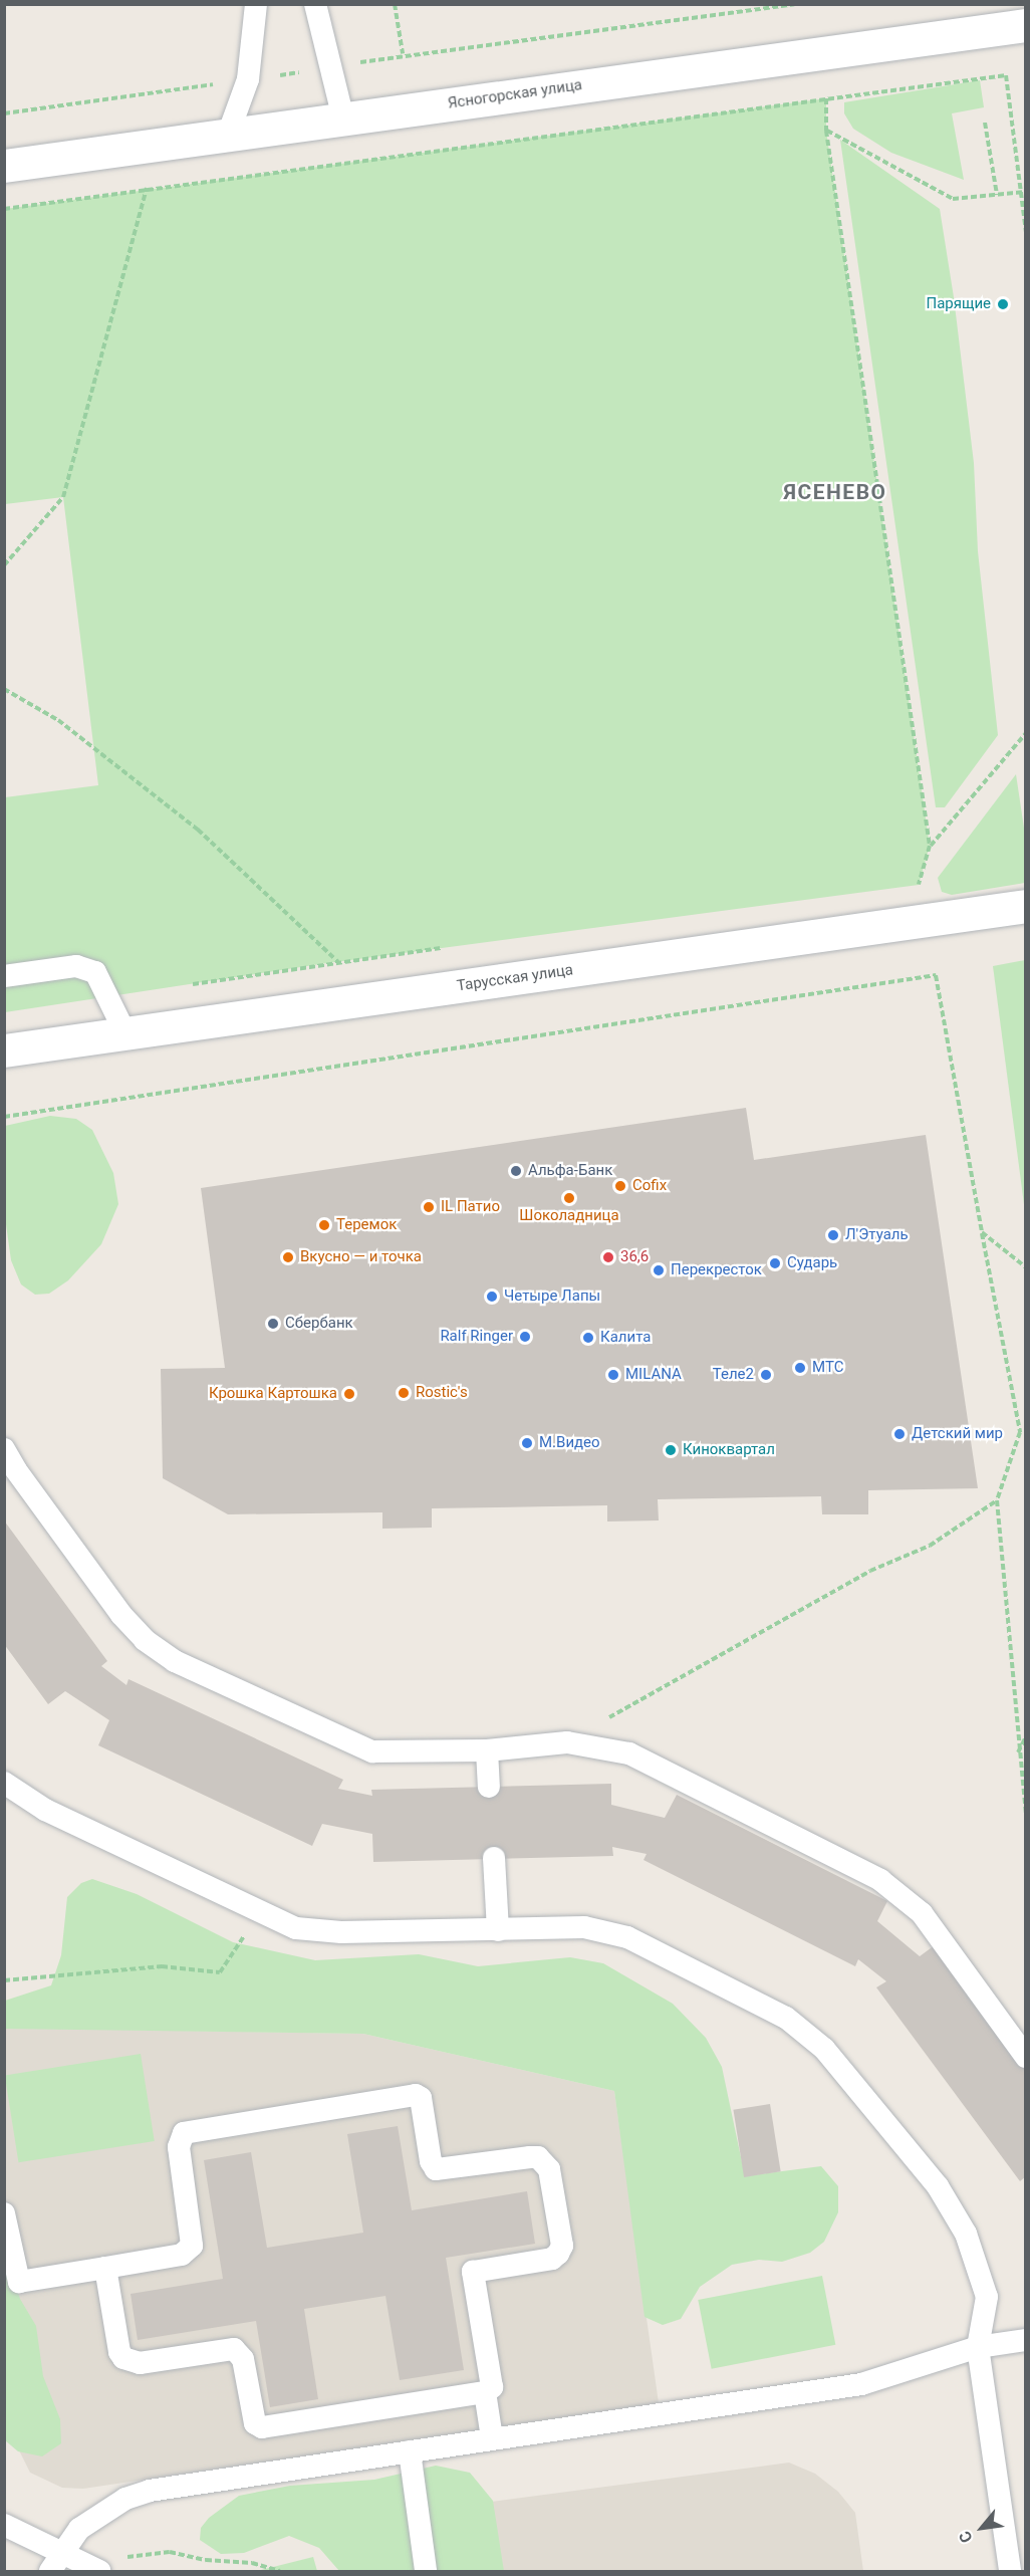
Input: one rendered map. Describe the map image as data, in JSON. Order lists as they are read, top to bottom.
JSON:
{
  "streets": {
    "main road": ["Ясногорская улица", "Тарусская улица"]
  },
  "districts": ["ЯСЕНЕВО"],
  "places": [
    "Парящие",
    "Альфа-Банк",
    "Cofix",
    "Шоколадница",
    "IL Патио",
    "Теремок",
    "Л'Этуаль",
    "Вкусно — и точка",
    "36,6",
    "Сударь",
    "Перекресток",
    "Четыре Лапы",
    "Сбербанк",
    "Ralf Ringer",
    "Калита",
    "МТС",
    "MILANA",
    "Теле2",
    "Rostic's",
    "Крошка Картошка",
    "Детский мир",
    "М.Видео",
    "Киноквартал"
  ],
  "north": "bottom left"
}
